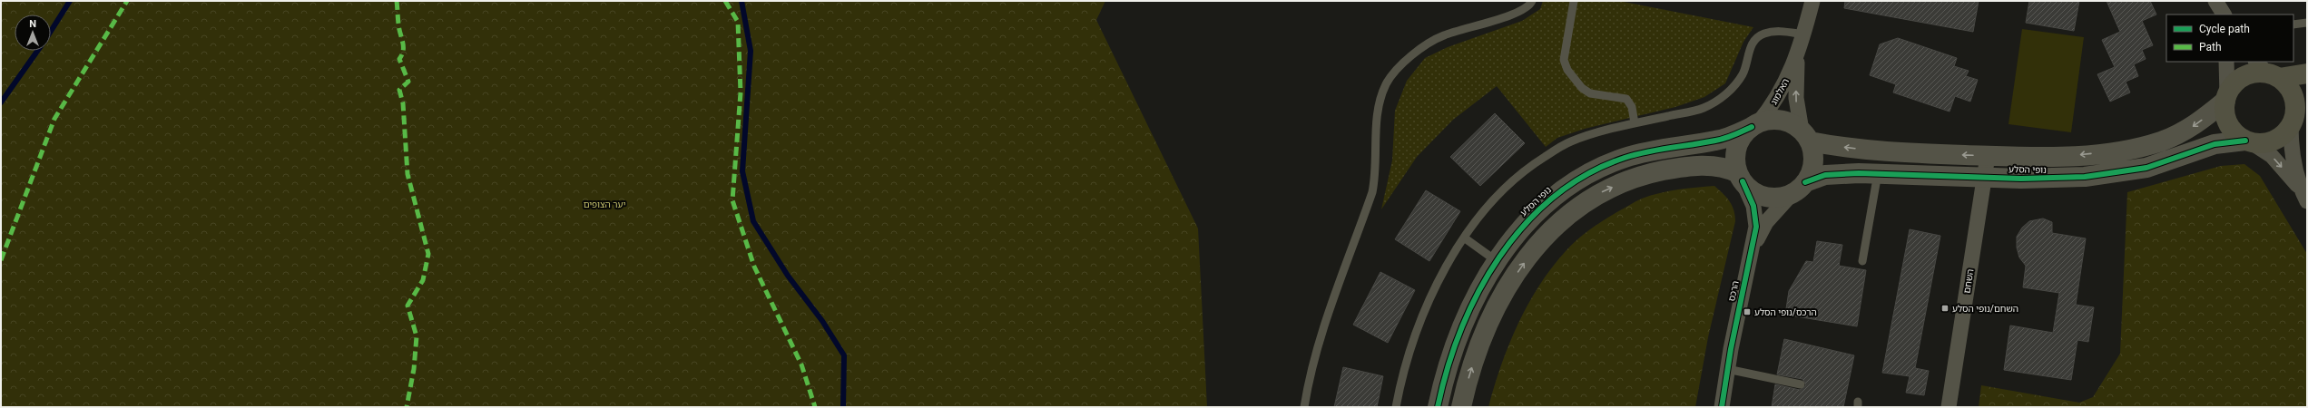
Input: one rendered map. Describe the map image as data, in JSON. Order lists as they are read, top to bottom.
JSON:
{
  "streets": {
    "street": [
      "האלמוג",
      "נופי הסלע",
      "השחם",
      "הרכס"
    ]
  },
  "crossings": [
    ["האלמוג", "נופי הסלע"],
    ["האלמוג", "הרכס"],
    ["נופי הסלע", "השחם"],
    ["נופי הסלע", "הרכס"]
  ],
  "one_way": ["האלמוג"],
  "parks": ["יער הצופים"],
  "places": {
    "transit": ["השחם/נופי הסלע", "הרכס/נופי הסלע"]
  },
  "legend": ["Cycle path", "Path"],
  "north": "top"
}
